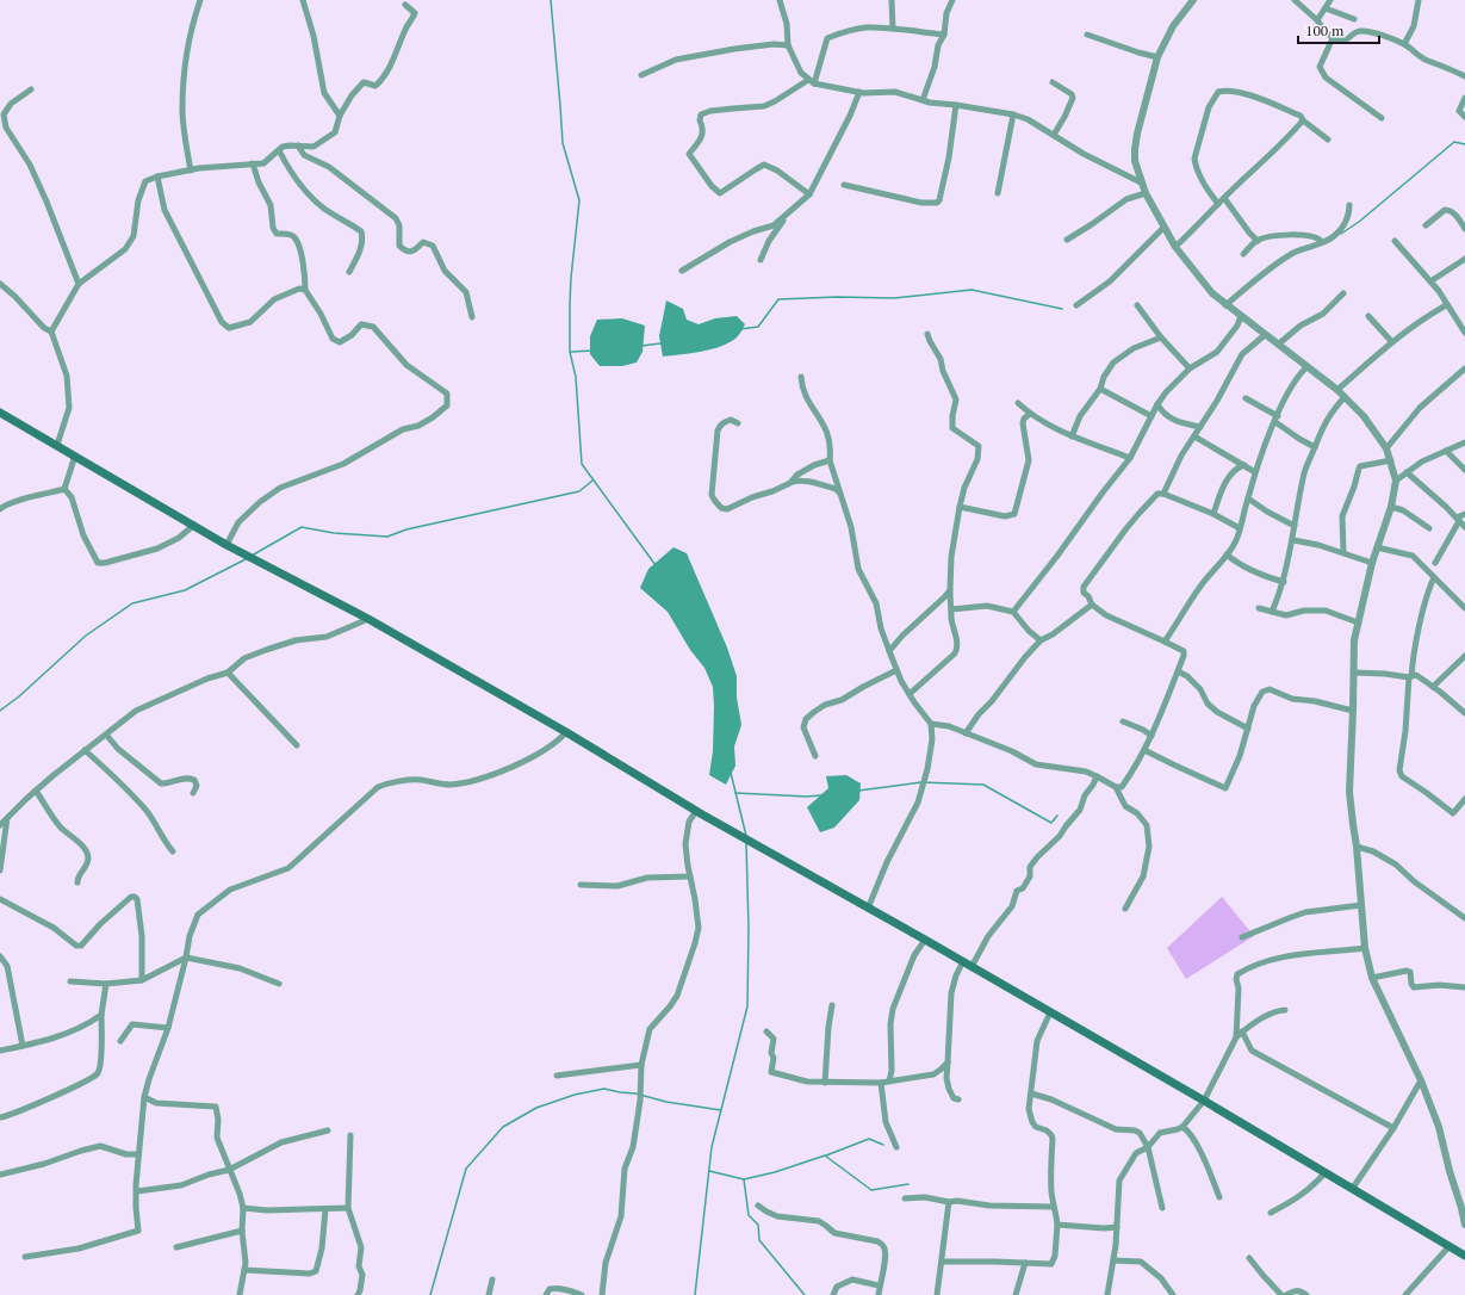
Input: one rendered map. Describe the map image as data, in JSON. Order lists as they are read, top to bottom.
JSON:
{
  "scale_bar": "100 m"
}
